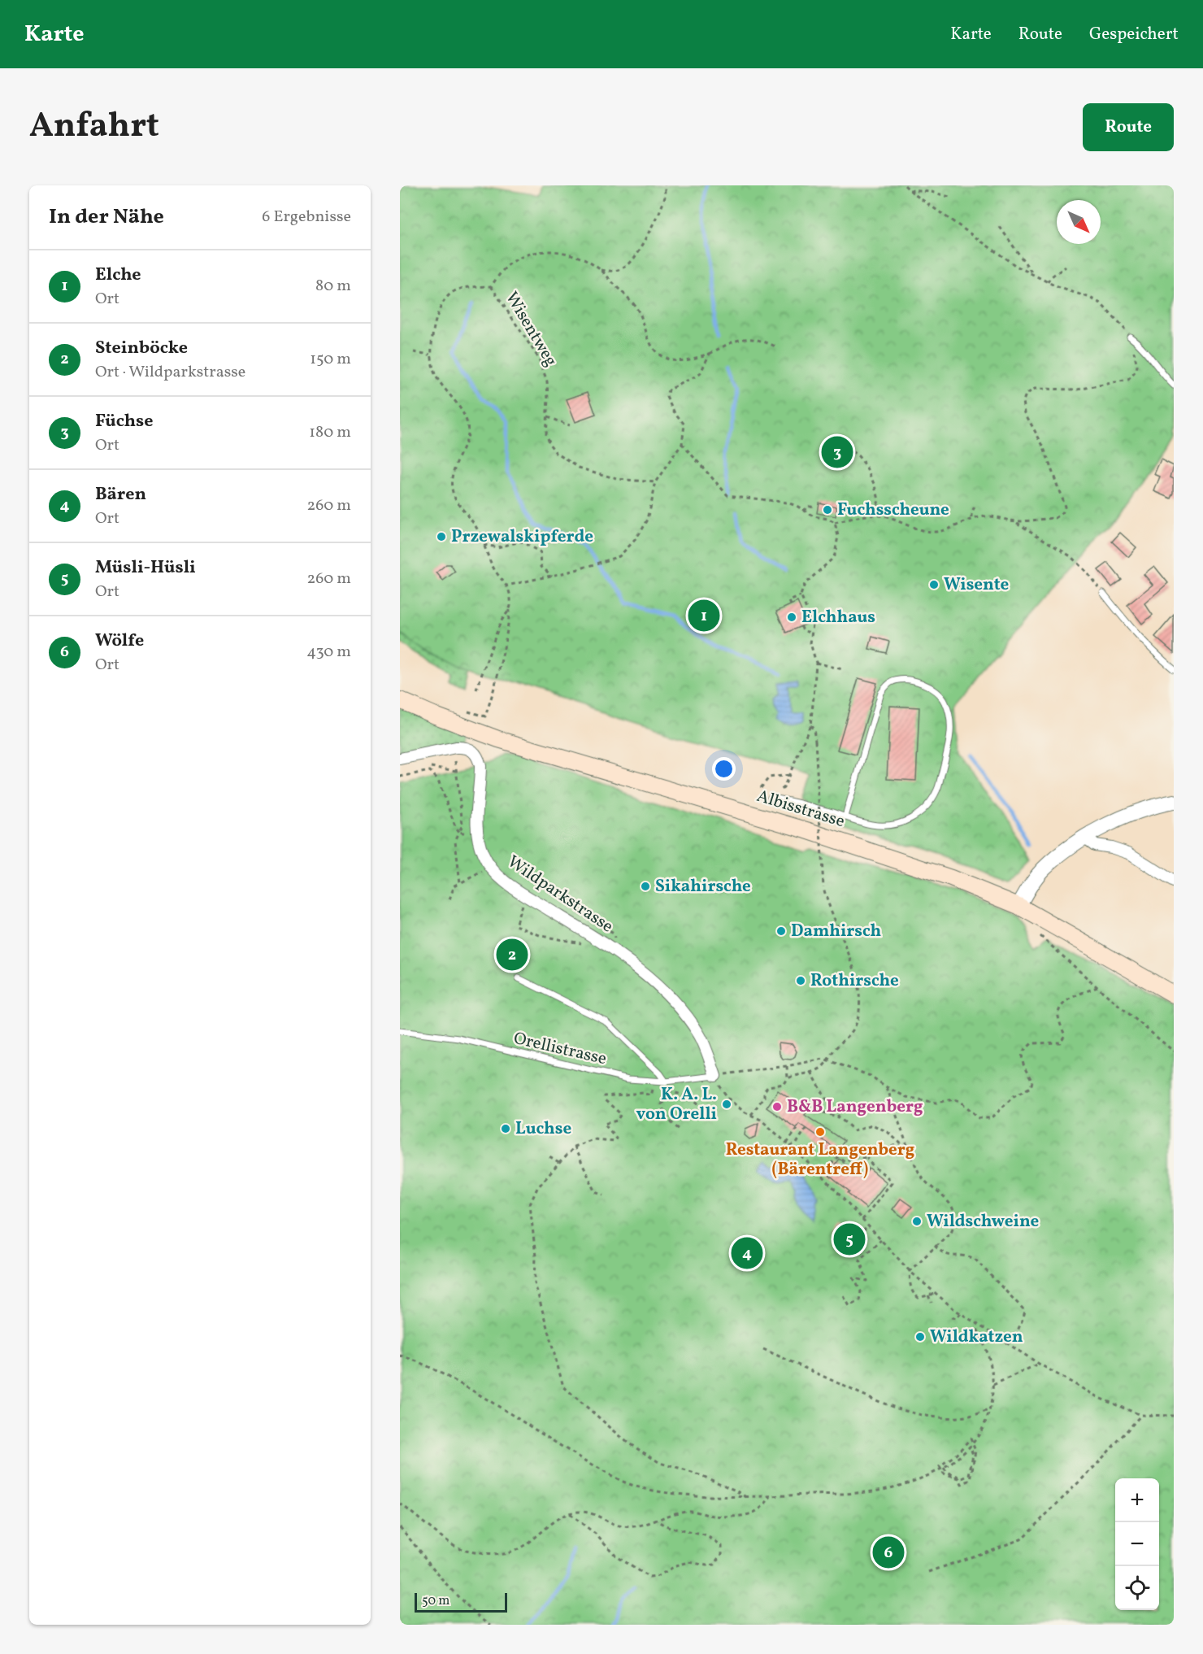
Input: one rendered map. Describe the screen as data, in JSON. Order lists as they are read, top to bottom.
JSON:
{
  "streets": {
    "main road": ["Albisstrasse"],
    "street": ["Wildparkstrasse"],
    "lane": ["Orellistrasse"],
    "path": ["Wisentweg"]
  },
  "crossings": [
    ["Wildparkstrasse", "Orellistrasse"]
  ],
  "places": [
    "Fuchsscheune",
    "Przewalskipferde",
    "Wisente",
    "Elchhaus",
    "Sikahirsche",
    "Damhirsch",
    "Rothirsche",
    "K. A. L. von Orelli",
    "B&B Langenberg",
    "Luchse",
    "Restaurant Langenberg (Bärentreff)",
    "Wildschweine",
    "Wildkatzen"
  ],
  "scale_bar": "50 m",
  "north": "bottom right",
  "page": {
    "header": "Karte",
    "nav": ["Karte", "Route", "Gespeichert"],
    "title": "Anfahrt",
    "buttons": "Route",
    "heading": ["In der Nähe", "6 Ergebnisse"],
    "list": [
      {
        "mark": "1",
        "name": "Elche",
        "note": "Ort",
        "value": "80 m"
      },
      {
        "mark": "2",
        "name": "Steinböcke",
        "note": "Ort · Wildparkstrasse",
        "value": "150 m"
      },
      {
        "mark": "3",
        "name": "Füchse",
        "note": "Ort",
        "value": "180 m"
      },
      {
        "mark": "4",
        "name": "Bären",
        "note": "Ort",
        "value": "260 m"
      },
      {
        "mark": "5",
        "name": "Müsli-Hüsli",
        "note": "Ort",
        "value": "260 m"
      },
      {
        "mark": "6",
        "name": "Wölfe",
        "note": "Ort",
        "value": "430 m"
      }
    ],
    "pins": [
      "3",
      "1",
      "2",
      "5",
      "4",
      "6"
    ],
    "map_buttons": ["+", "−"],
    "scale": "50 m"
  }
}
